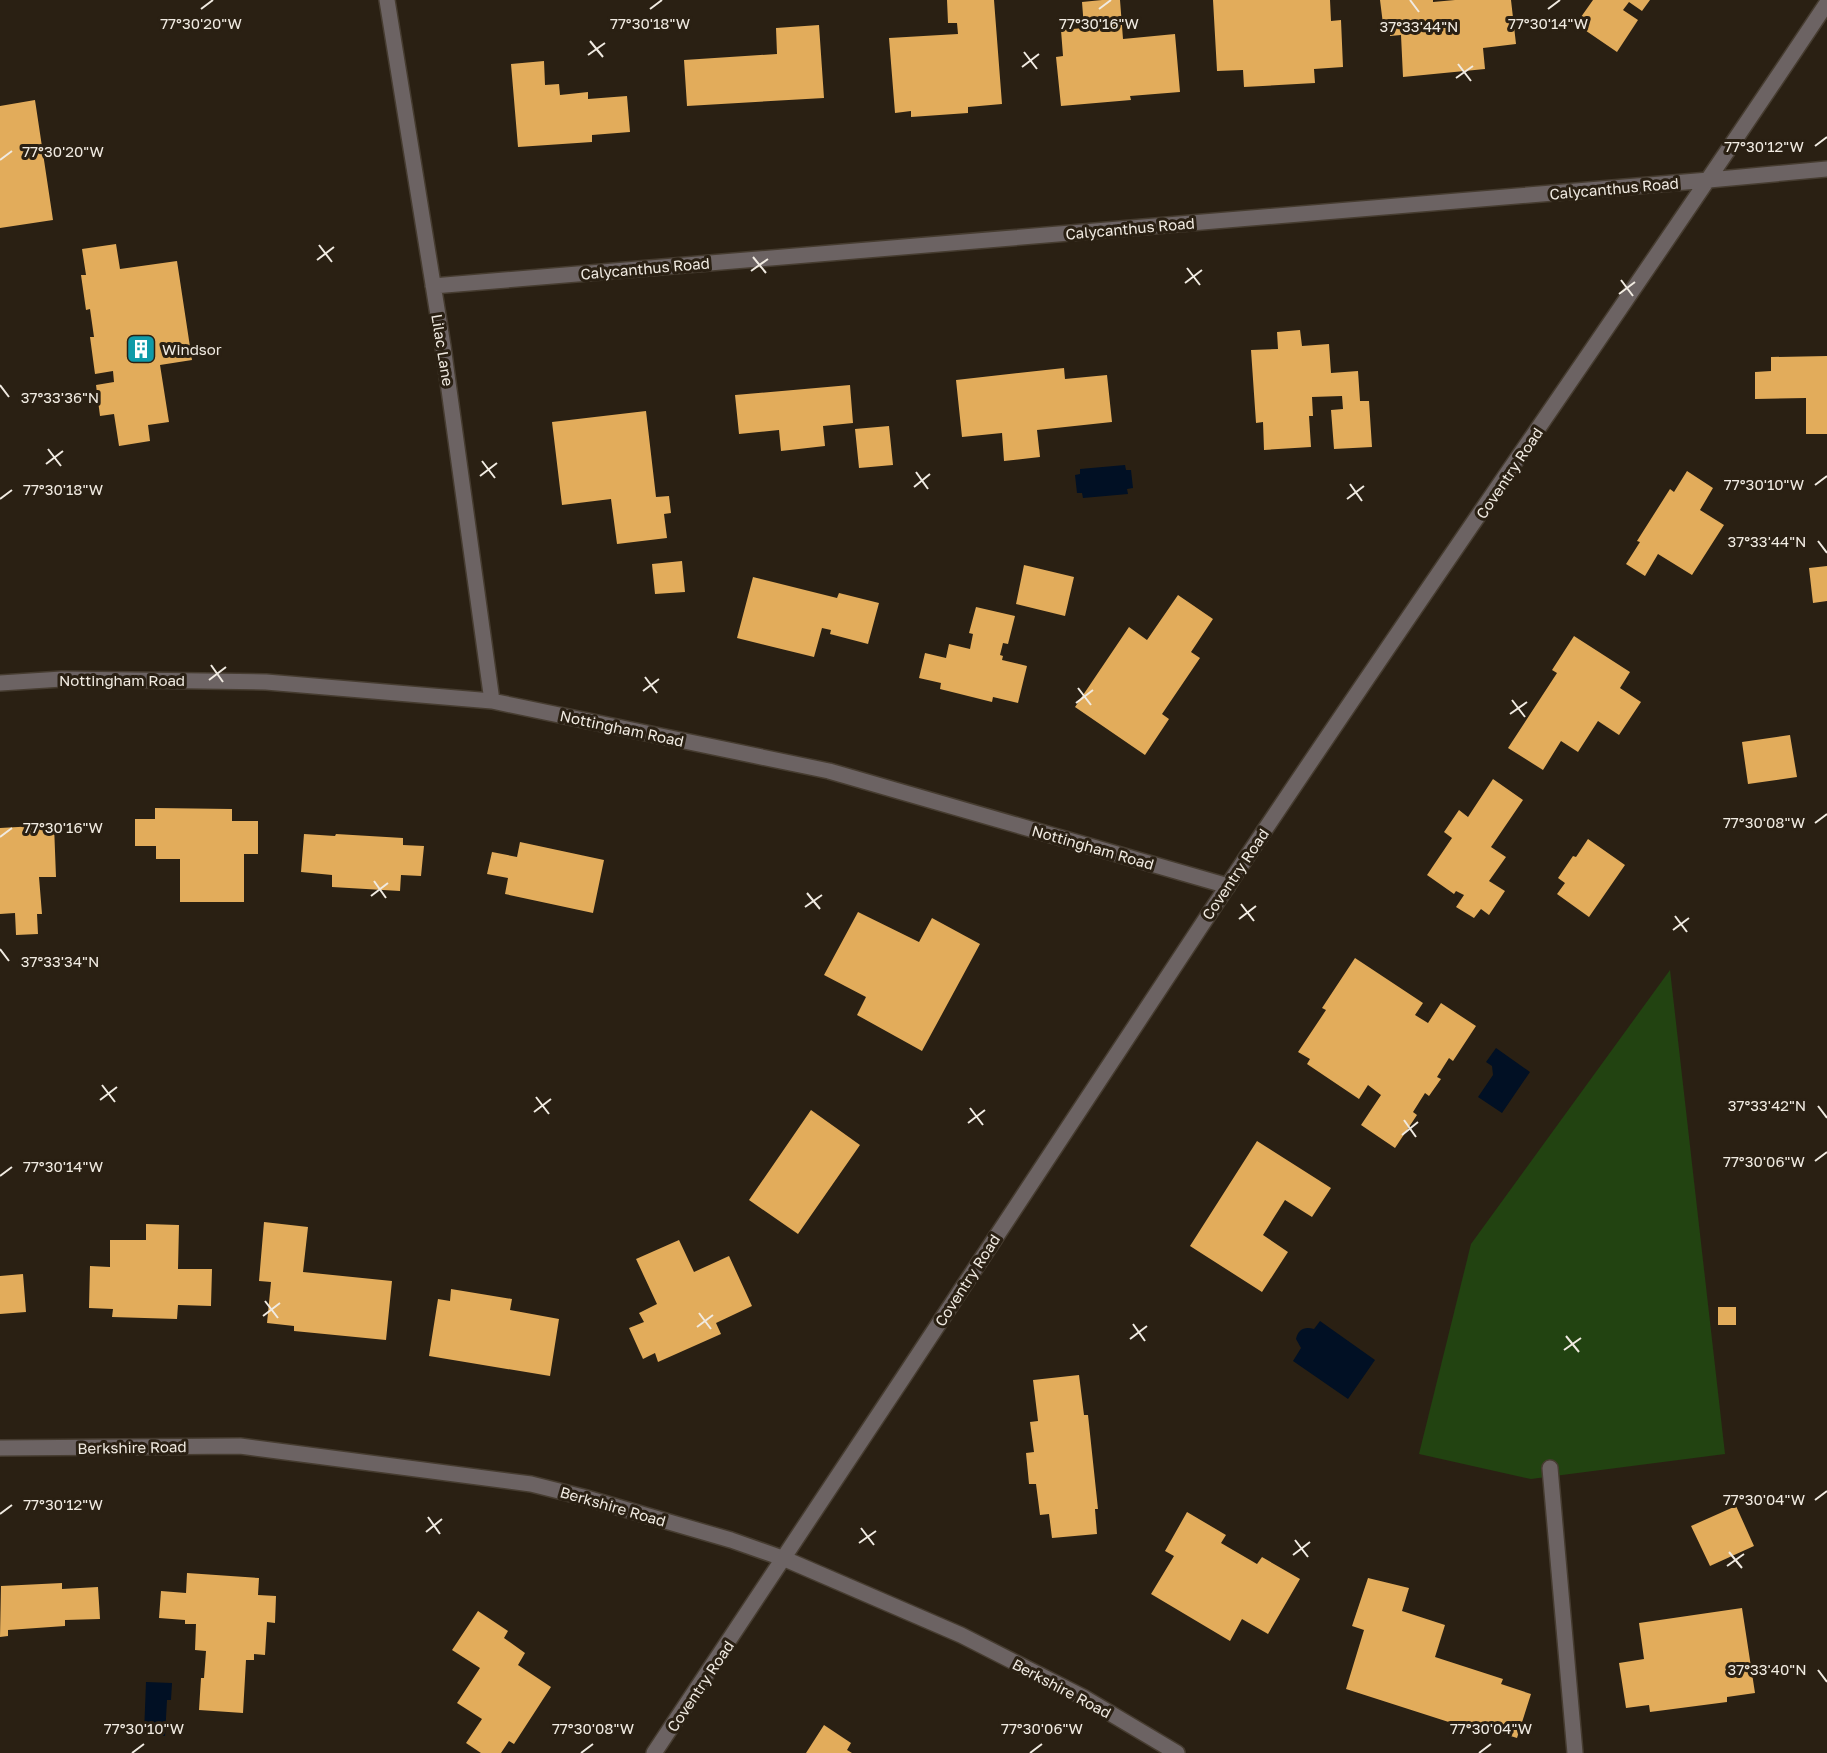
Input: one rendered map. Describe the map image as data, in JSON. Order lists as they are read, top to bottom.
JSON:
{
  "streets": {
    "street": [
      "Calycanthus Road",
      "Lilac Lane",
      "Coventry Road",
      "Nottingham Road",
      "Berkshire Road"
    ]
  },
  "crossings": [
    ["Calycanthus Road", "Lilac Lane"],
    ["Calycanthus Road", "Coventry Road"],
    ["Lilac Lane", "Nottingham Road"],
    ["Coventry Road", "Nottingham Road"],
    ["Coventry Road", "Berkshire Road"]
  ],
  "places": {
    "building": ["Windsor"]
  },
  "coordinates": [
    "77°30'20\"W",
    "77°30'18\"W",
    "77°30'16\"W",
    "77°30'14\"W",
    "37°33'44\"N",
    "77°30'12\"W",
    "37°33'36\"N",
    "77°30'10\"W",
    "77°30'08\"W",
    "37°33'34\"N",
    "37°33'42\"N",
    "77°30'06\"W",
    "77°30'04\"W",
    "37°33'40\"N"
  ]
}
